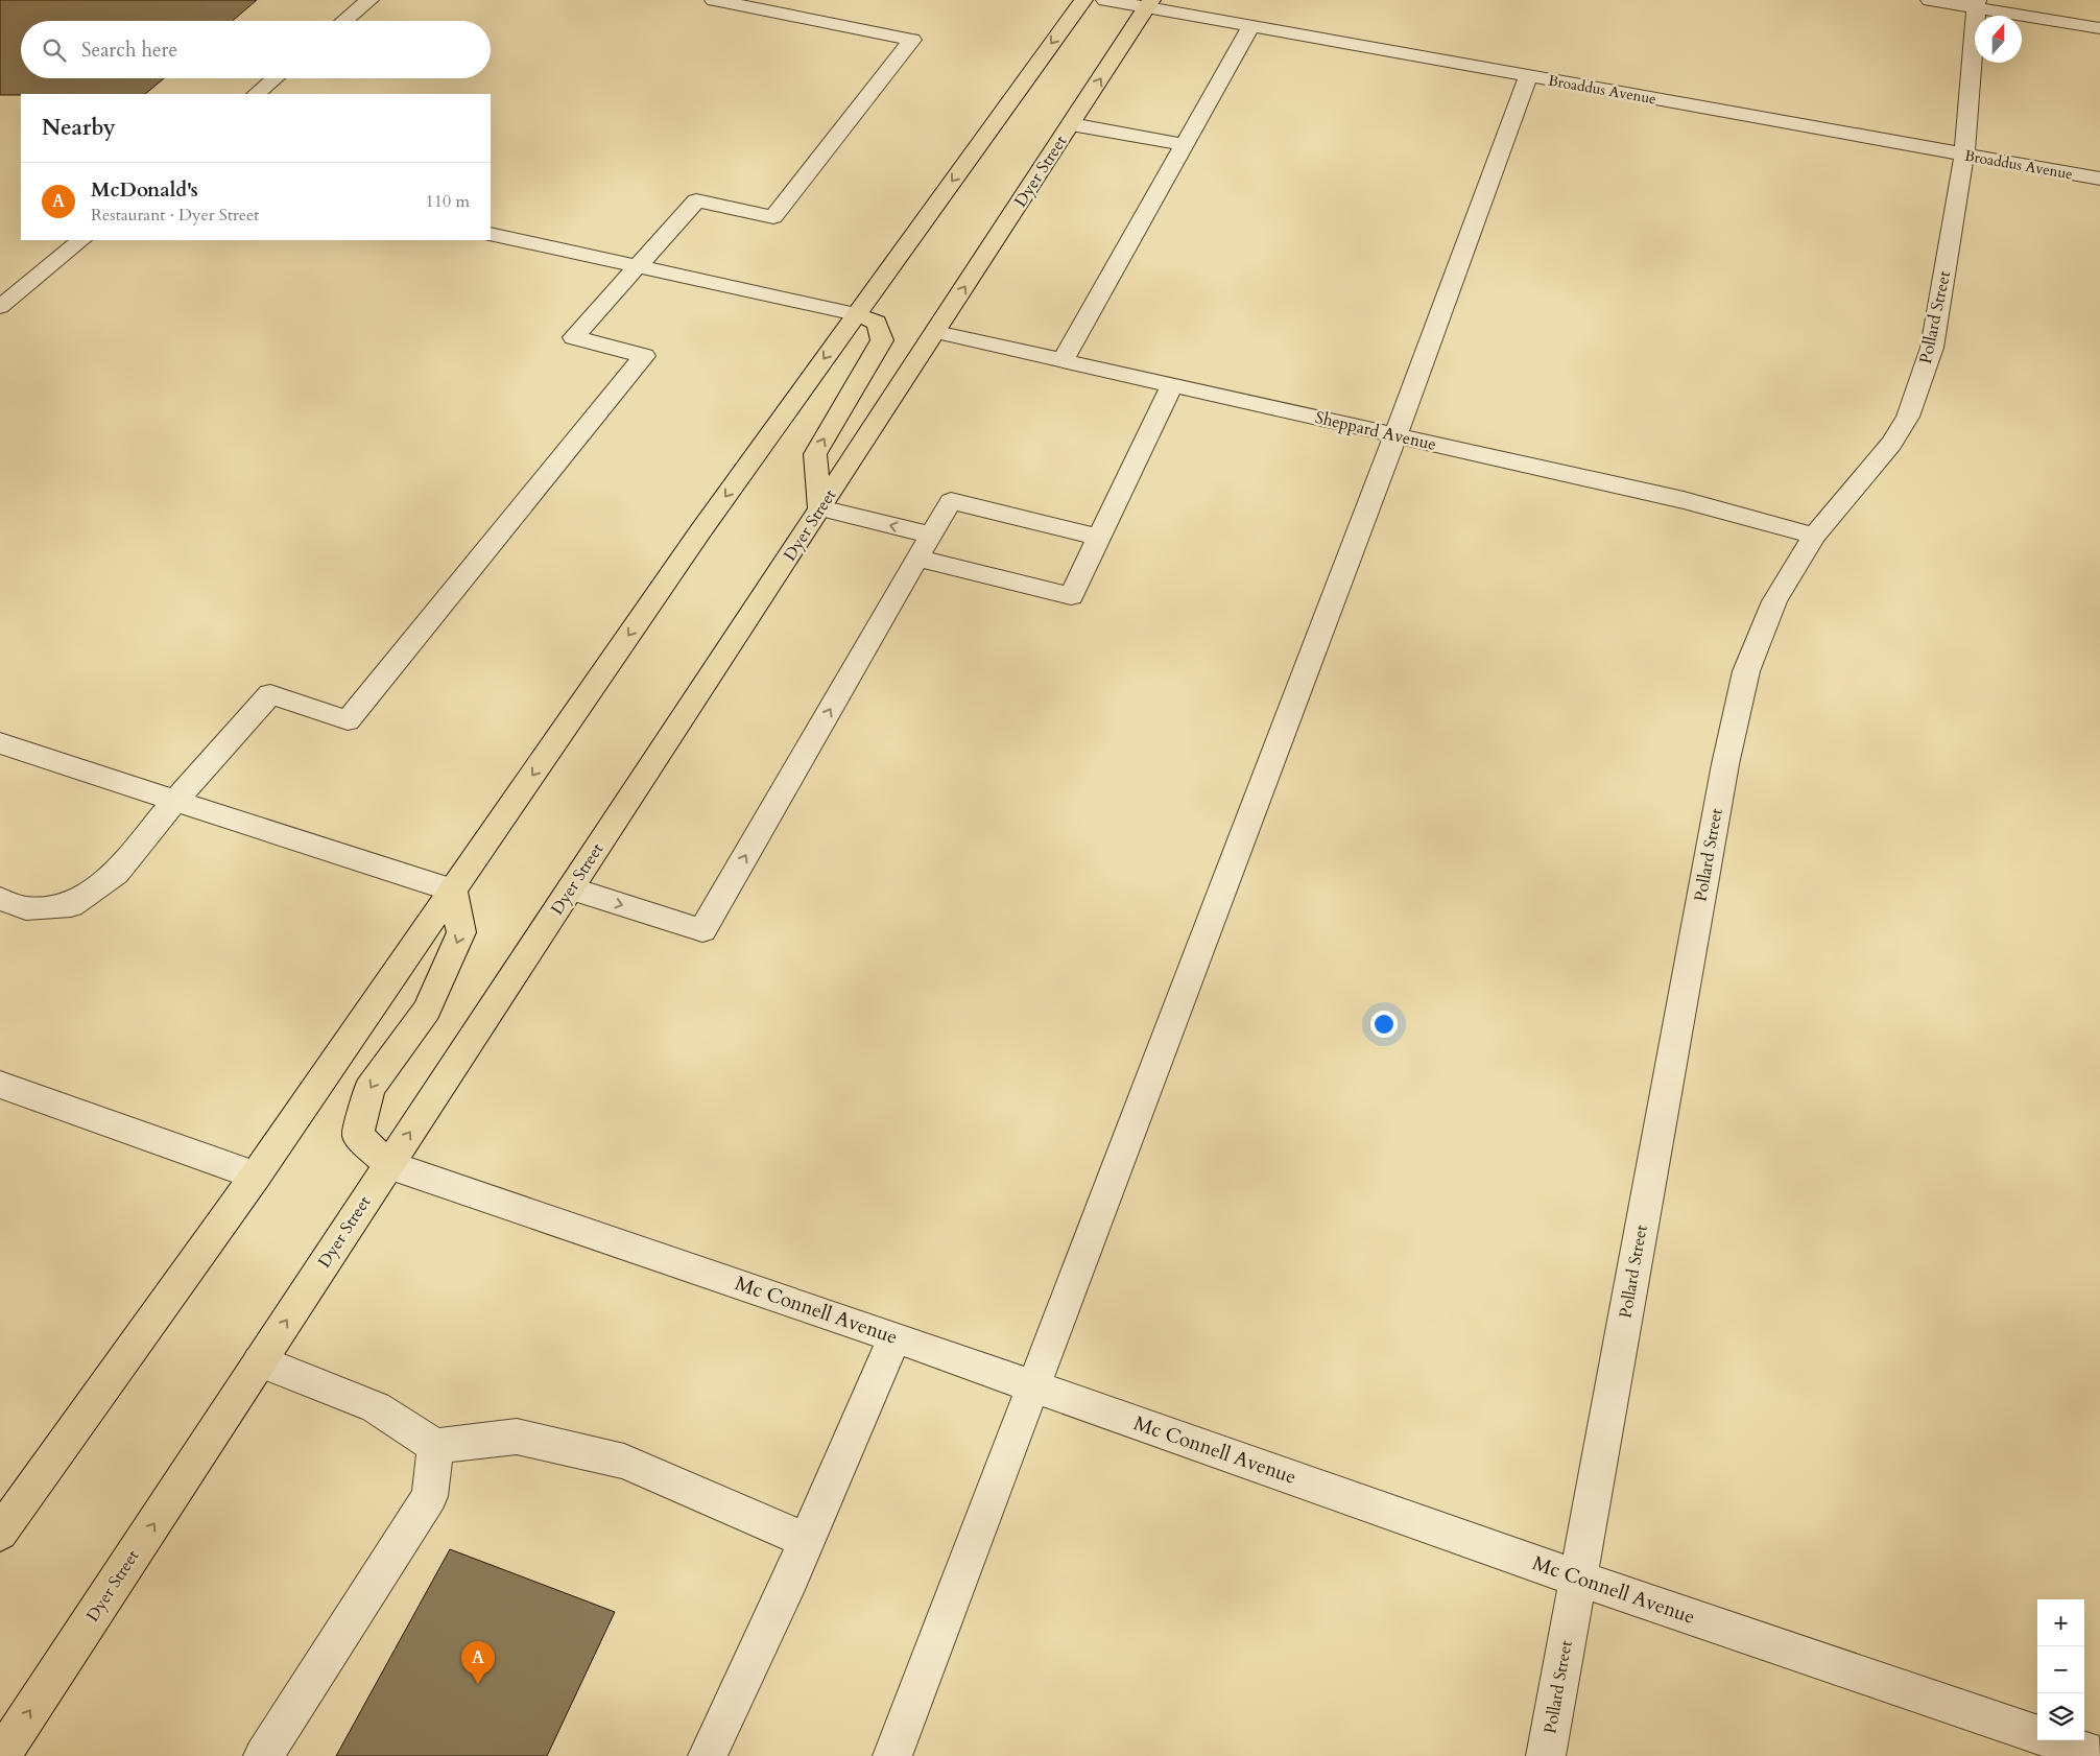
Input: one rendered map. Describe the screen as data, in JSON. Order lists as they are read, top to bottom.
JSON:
{
  "streets": {
    "main road": ["Dyer Street"],
    "street": [
      "Broaddus Avenue",
      "Pollard Street",
      "Sheppard Avenue",
      "Mc Connell Avenue"
    ]
  },
  "crossings": [
    ["Broaddus Avenue", "Dyer Street"],
    ["Broaddus Avenue", "Pollard Street"],
    ["Dyer Street", "Sheppard Avenue"],
    ["Dyer Street", "Mc Connell Avenue"],
    ["Pollard Street", "Sheppard Avenue"],
    ["Pollard Street", "Mc Connell Avenue"]
  ],
  "north": "top",
  "page": {
    "search": "Search here",
    "heading": "Nearby",
    "list": [
      {
        "mark": "A",
        "name": "McDonald's",
        "note": "Restaurant · Dyer Street",
        "value": "110 m"
      }
    ],
    "map_buttons": ["+", "−"],
    "pins": "A"
  }
}
